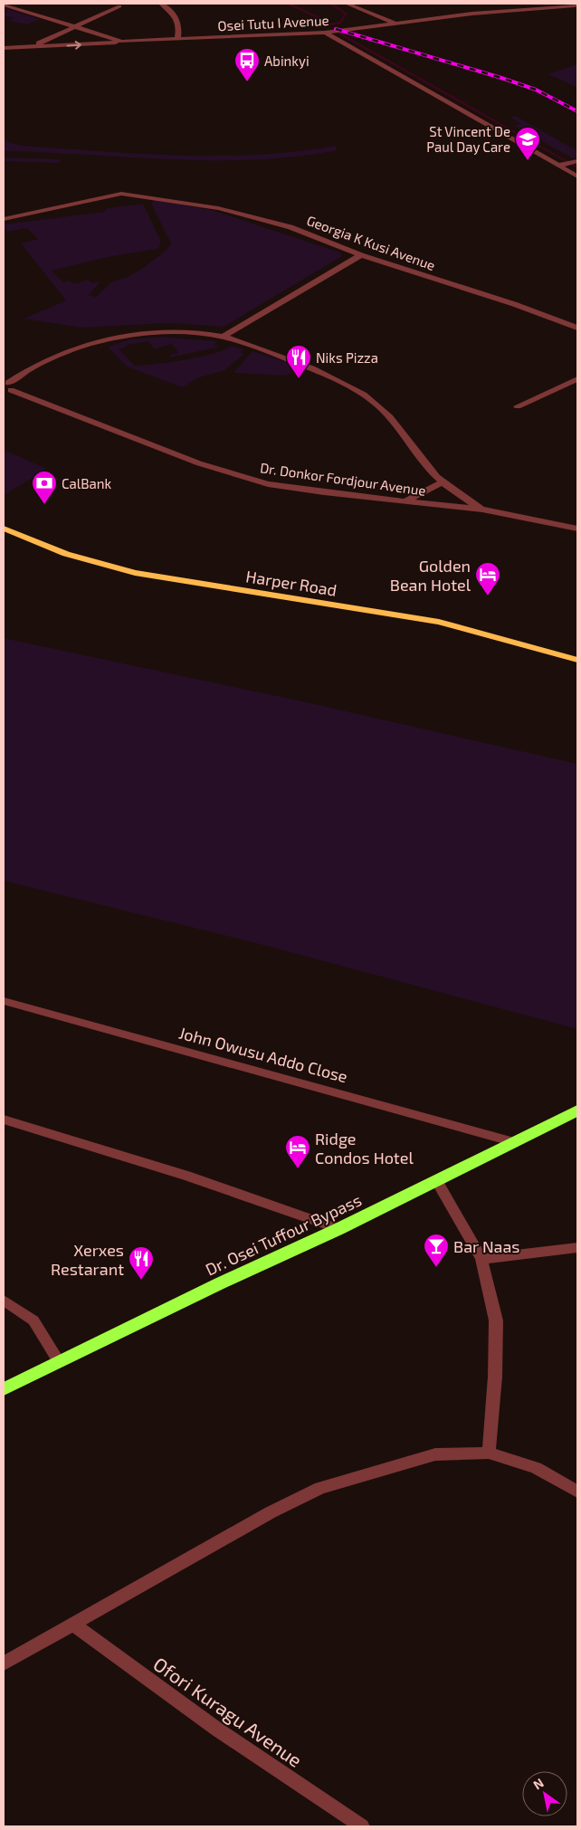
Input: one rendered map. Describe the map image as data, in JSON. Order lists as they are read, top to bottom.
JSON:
{
  "streets": {
    "highway": ["Dr. Osei Tuffour Bypass"],
    "main road": ["Harper Road"],
    "street": [
      "Osei Tutu I Avenue",
      "Georgia K Kusi Avenue",
      "Dr. Donkor Fordjour Avenue",
      "John Owusu Addo Close",
      "Ofori Kuragu Avenue"
    ]
  },
  "crossings": [
    ["John Owusu Addo Close", "Dr. Osei Tuffour Bypass"]
  ],
  "places": {
    "bus stop": ["Abinkyi"],
    "school or university": ["St Vincent De Paul Day Care"],
    "restaurant": ["Niks Pizza", "Xerxes Restarant"],
    "bank": ["CalBank"],
    "hotel": ["Golden Bean Hotel", "Ridge Condos Hotel"],
    "bar": ["Bar Naas"]
  },
  "north": "top left"
}
